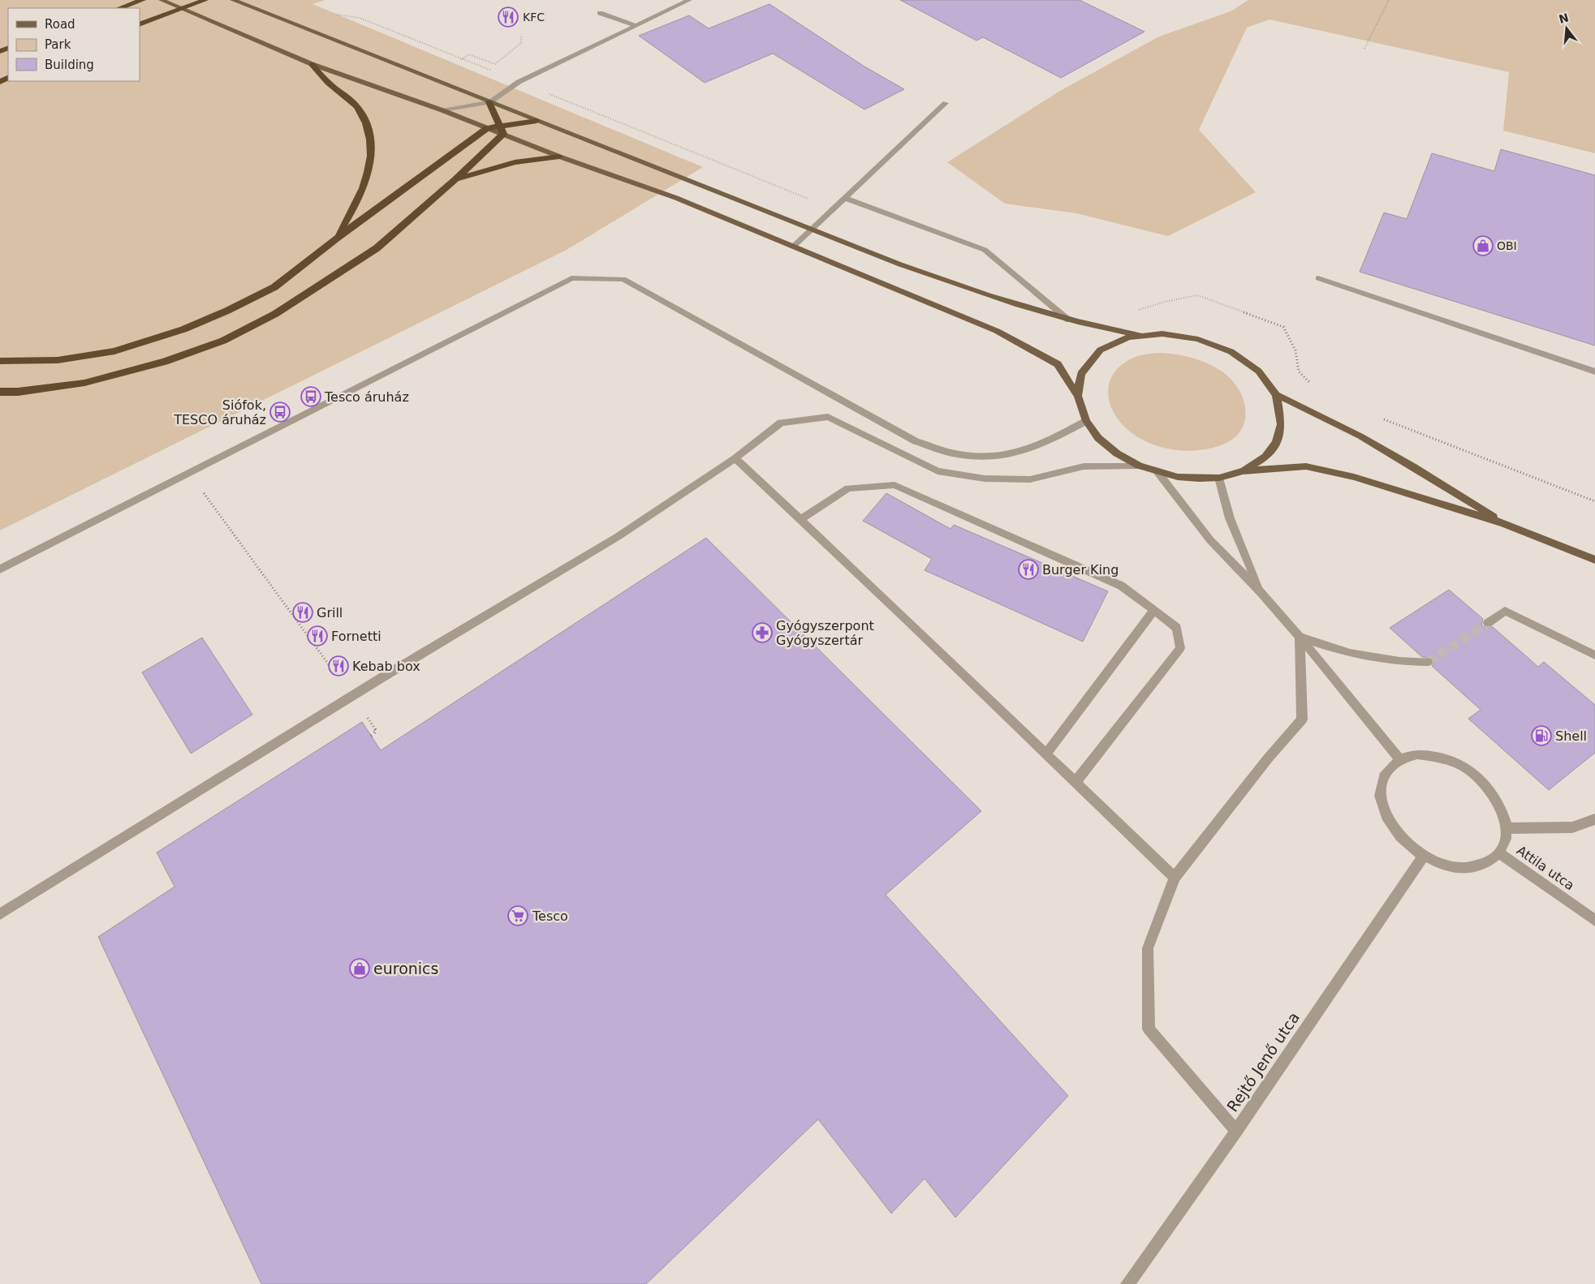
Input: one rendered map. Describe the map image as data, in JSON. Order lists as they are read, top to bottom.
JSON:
{
  "streets": {
    "street": ["Attila utca", "Rejtő Jenő utca"]
  },
  "crossings": [
    ["Attila utca", "Rejtő Jenő utca"]
  ],
  "places": {
    "restaurant": [
      "KFC",
      "Burger King",
      "Grill",
      "Fornetti",
      "Kebab box"
    ],
    "shop": ["OBI", "euronics"],
    "bus stop": ["Tesco áruház", "Siófok, TESCO áruház"],
    "pharmacy": ["Gyógyszerpont Gyógyszertár"],
    "fuel station": ["Shell"],
    "supermarket": ["Tesco"]
  },
  "legend": ["Road", "Park", "Building"],
  "north": "top"
}
